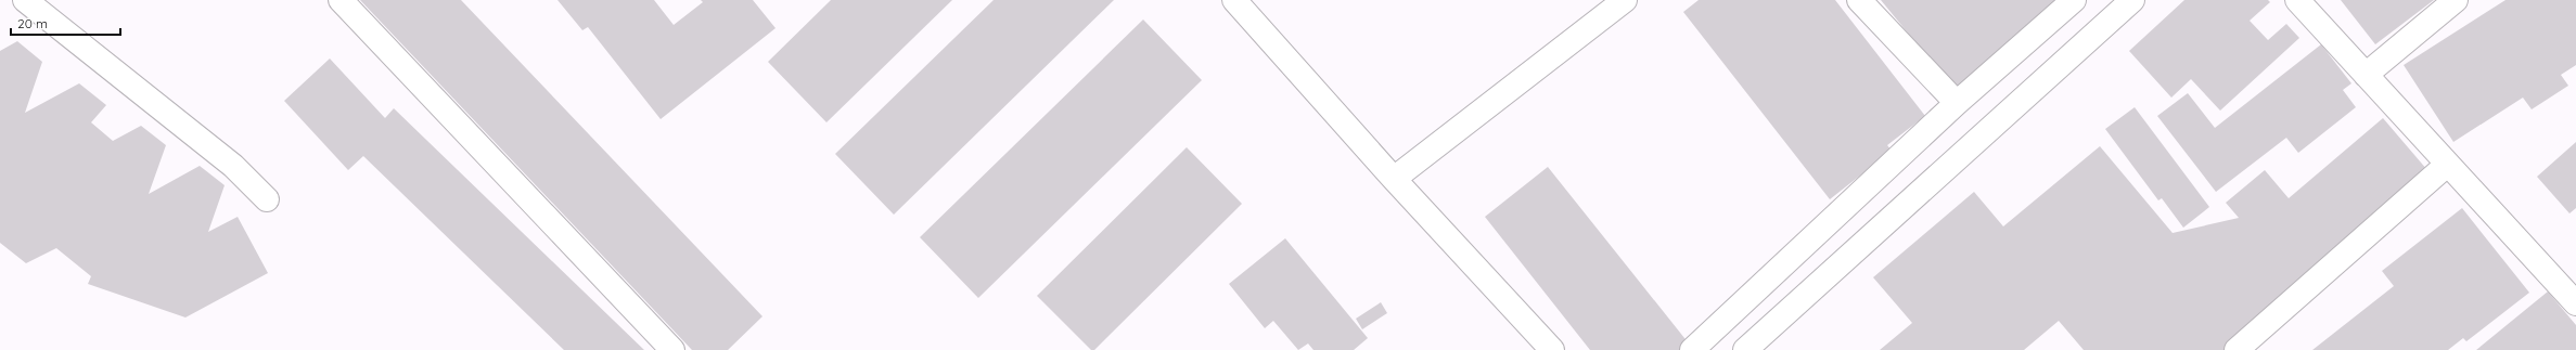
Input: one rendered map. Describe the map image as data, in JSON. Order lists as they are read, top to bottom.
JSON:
{
  "scale_bar": "20 m"
}
